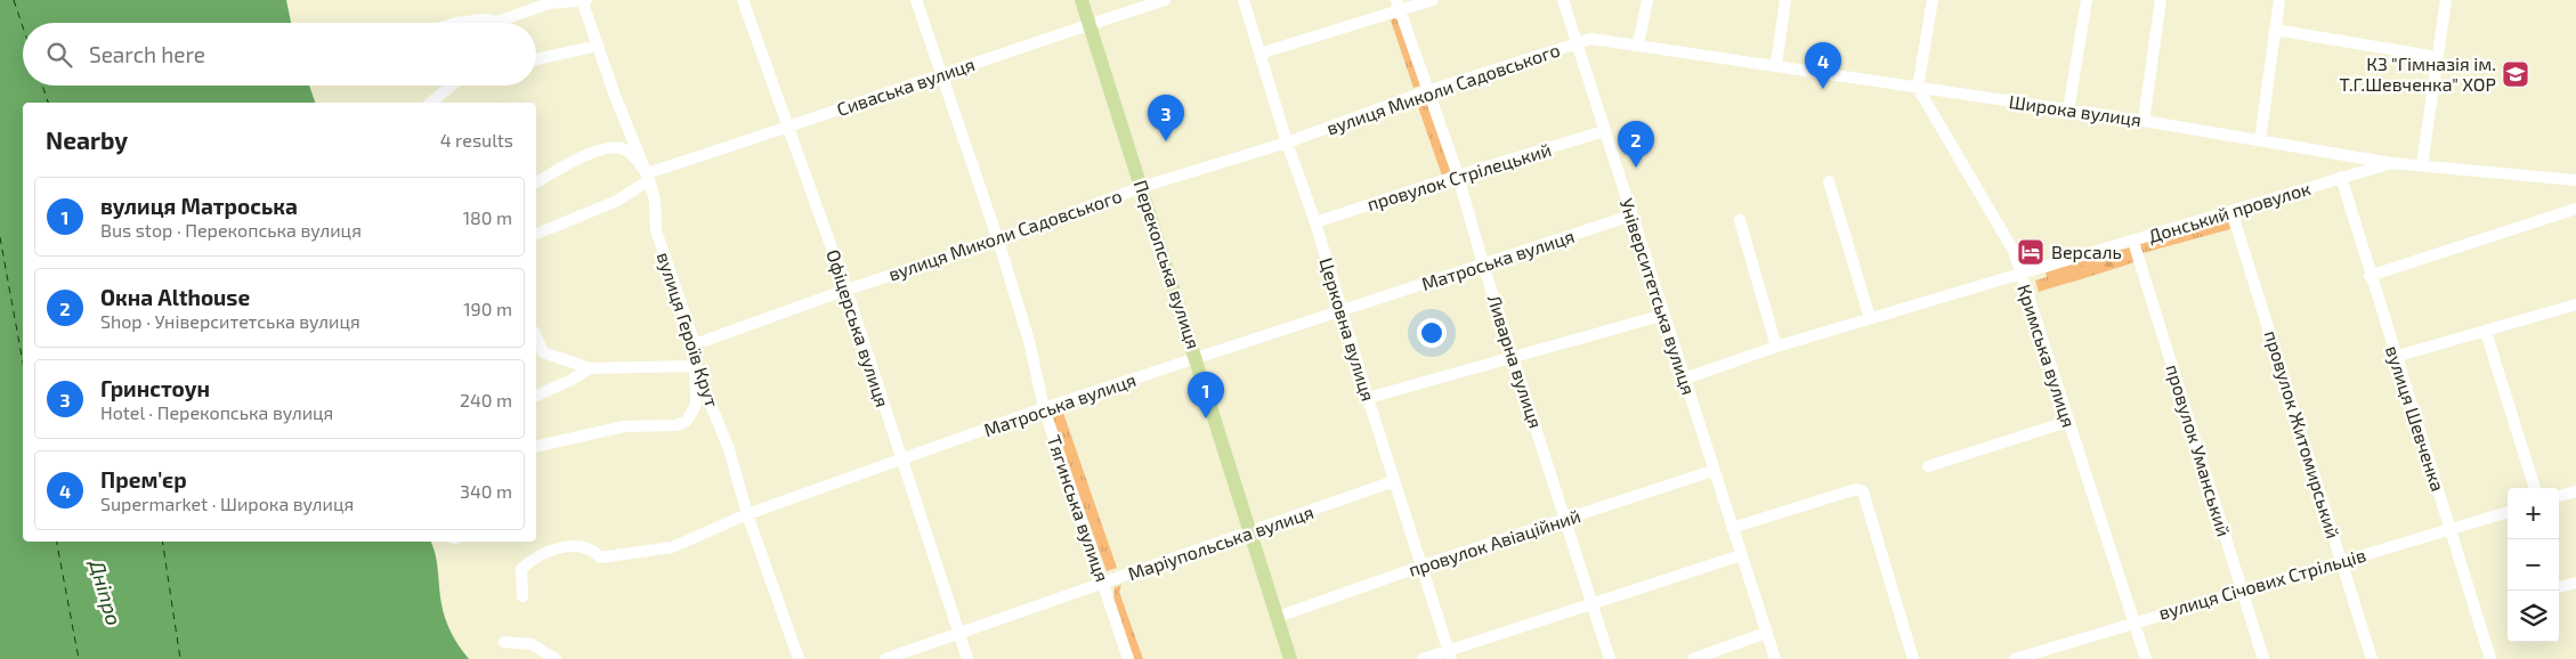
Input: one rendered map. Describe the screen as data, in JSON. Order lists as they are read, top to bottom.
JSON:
{
  "streets": {
    "main road": ["Перекопська вулиця"],
    "street": [
      "Сиваська вулиця",
      "вулиця Миколи Садовського",
      "Широка вулиця",
      "провулок Стрілецький",
      "Донський провулок",
      "Матроська вулиця",
      "Університетська вулиця",
      "Офіцерська вулиця",
      "вулиця Героїв Крут",
      "Церковна вулиця",
      "Кримська вулиця",
      "Ливарна вулиця",
      "вулиця Шевченка",
      "провулок Житомирський",
      "провулок Уманський",
      "Тягинська вулиця",
      "Маріупольська вулиця",
      "провулок Авіаційний",
      "вулиця Січових Стрільців"
    ]
  },
  "crossings": [
    ["Сиваська вулиця", "Перекопська вулиця"],
    ["Сиваська вулиця", "Офіцерська вулиця"],
    ["Сиваська вулиця", "вулиця Героїв Крут"],
    ["Сиваська вулиця", "Тягинська вулиця"],
    ["вулиця Миколи Садовського", "Широка вулиця"],
    ["вулиця Миколи Садовського", "Перекопська вулиця"],
    ["вулиця Миколи Садовського", "Університетська вулиця"],
    ["вулиця Миколи Садовського", "Офіцерська вулиця"],
    ["вулиця Миколи Садовського", "вулиця Героїв Крут"],
    ["вулиця Миколи Садовського", "Церковна вулиця"],
    ["вулиця Миколи Садовського", "Ливарна вулиця"],
    ["вулиця Миколи Садовського", "Тягинська вулиця"],
    ["Широка вулиця", "Донський провулок"],
    ["Широка вулиця", "Університетська вулиця"],
    ["Широка вулиця", "Кримська вулиця"],
    ["провулок Стрілецький", "Університетська вулиця"],
    ["провулок Стрілецький", "Церковна вулиця"],
    ["провулок Стрілецький", "Ливарна вулиця"],
    ["Донський провулок", "Університетська вулиця"],
    ["Донський провулок", "Кримська вулиця"],
    ["Донський провулок", "вулиця Шевченка"],
    ["Донський провулок", "провулок Житомирський"],
    ["Донський провулок", "провулок Уманський"],
    ["Матроська вулиця", "Перекопська вулиця"],
    ["Матроська вулиця", "Університетська вулиця"],
    ["Матроська вулиця", "Офіцерська вулиця"],
    ["Матроська вулиця", "вулиця Героїв Крут"],
    ["Матроська вулиця", "Церковна вулиця"],
    ["Матроська вулиця", "Ливарна вулиця"],
    ["Матроська вулиця", "Тягинська вулиця"],
    ["Перекопська вулиця", "Маріупольська вулиця"],
    ["Перекопська вулиця", "провулок Авіаційний"],
    ["Університетська вулиця", "провулок Авіаційний"],
    ["Офіцерська вулиця", "Маріупольська вулиця"],
    ["Церковна вулиця", "Маріупольська вулиця"],
    ["Церковна вулиця", "провулок Авіаційний"],
    ["Кримська вулиця", "вулиця Січових Стрільців"],
    ["Ливарна вулиця", "провулок Авіаційний"],
    ["вулиця Шевченка", "вулиця Січових Стрільців"],
    ["провулок Житомирський", "вулиця Січових Стрільців"],
    ["провулок Уманський", "вулиця Січових Стрільців"],
    ["Тягинська вулиця", "Маріупольська вулиця"]
  ],
  "water": ["Дніпро"],
  "places": {
    "school or university": ["КЗ \"Гімназія ім. Т.Г.Шевченка\" ХОР"],
    "hotel": ["Версаль"]
  },
  "page": {
    "search": "Search here",
    "pins": [
      "4",
      "3",
      "2",
      "1"
    ],
    "heading": ["Nearby", "4 results"],
    "list": [
      {
        "mark": "1",
        "name": "вулиця Матроська",
        "note": "Bus stop · Перекопська вулиця",
        "value": "180 m"
      },
      {
        "mark": "2",
        "name": "Окна Althouse",
        "note": "Shop · Університетська вулиця",
        "value": "190 m"
      },
      {
        "mark": "3",
        "name": "Гринстоун",
        "note": "Hotel · Перекопська вулиця",
        "value": "240 m"
      },
      {
        "mark": "4",
        "name": "Прем'єр",
        "note": "Supermarket · Широка вулиця",
        "value": "340 m"
      }
    ],
    "map_buttons": ["+", "−"]
  }
}
